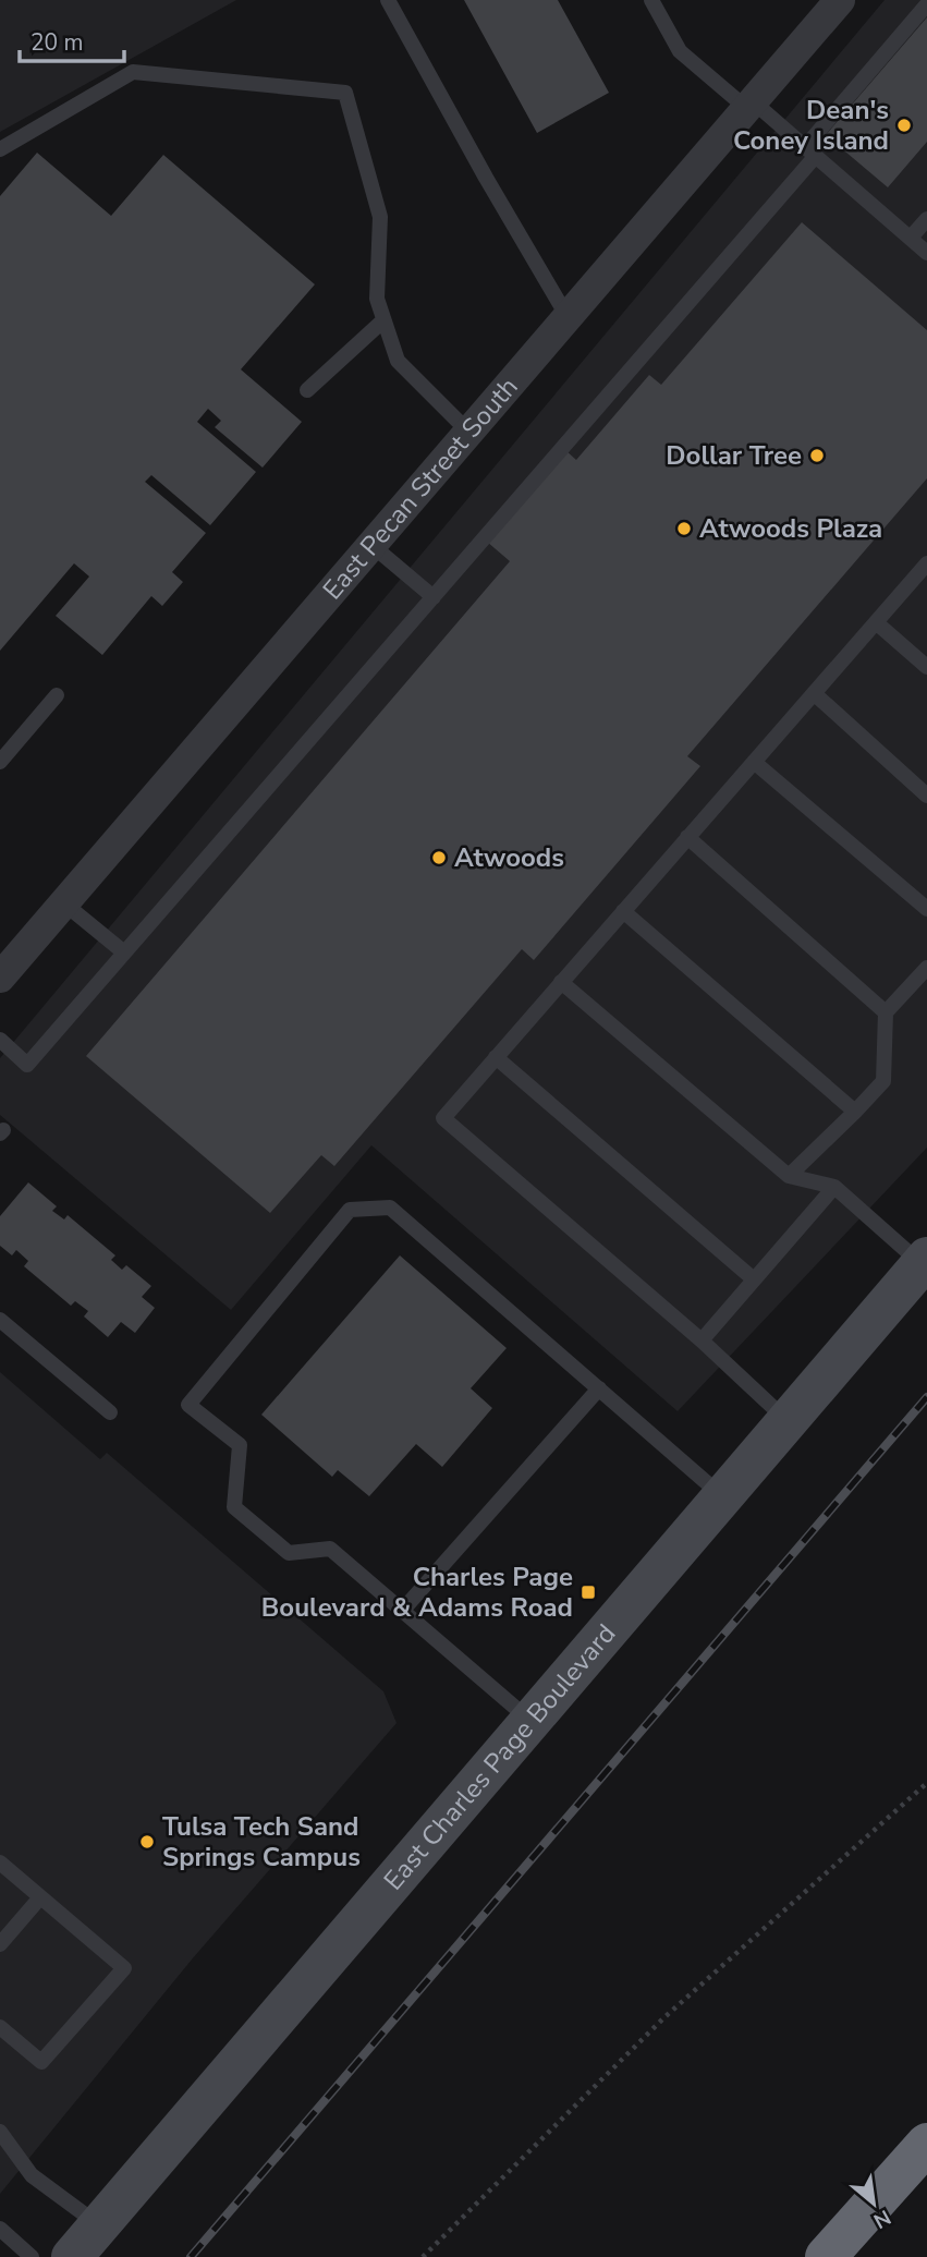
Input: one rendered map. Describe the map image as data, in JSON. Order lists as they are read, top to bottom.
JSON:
{
  "streets": {
    "main road": ["East Charles Page Boulevard"],
    "street": ["East Pecan Street South"]
  },
  "places": {
    "other": [
      "Dean's Coney Island",
      "Dollar Tree",
      "Atwoods Plaza",
      "Atwoods",
      "Tulsa Tech Sand Springs Campus"
    ],
    "transit": ["Charles Page Boulevard & Adams Road"]
  },
  "scale_bar": "20 m",
  "north": "bottom right"
}
